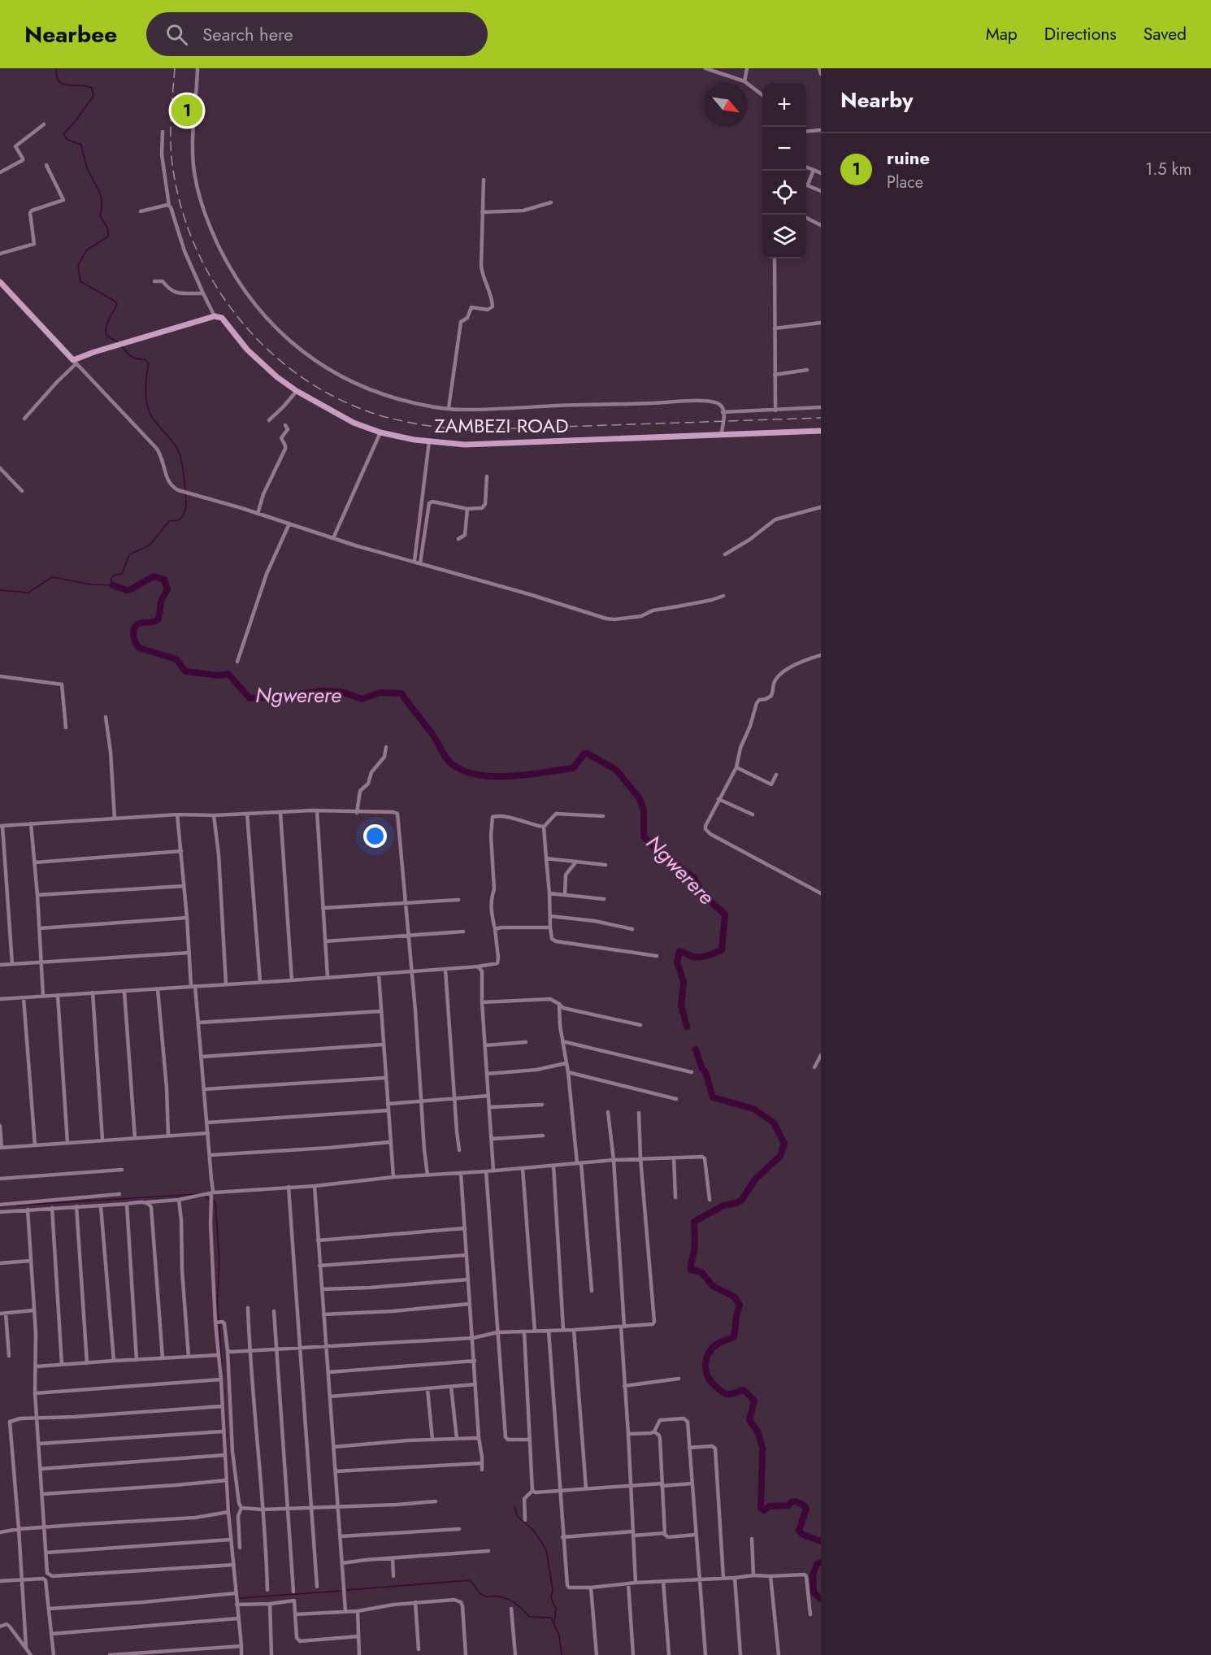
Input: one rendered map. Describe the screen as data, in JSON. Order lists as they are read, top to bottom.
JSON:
{
  "streets": {
    "main road": ["ZAMBEZI ROAD"]
  },
  "water": ["Ngwerere"],
  "north": "bottom right",
  "page": {
    "header": "Nearbee",
    "search": "Search here",
    "nav": ["Map", "Directions", "Saved"],
    "heading": "Nearby",
    "map_buttons": ["+", "−"],
    "pins": "1",
    "list": [
      {
        "mark": "1",
        "name": "ruine",
        "note": "Place",
        "value": "1.5 km"
      }
    ]
  }
}
